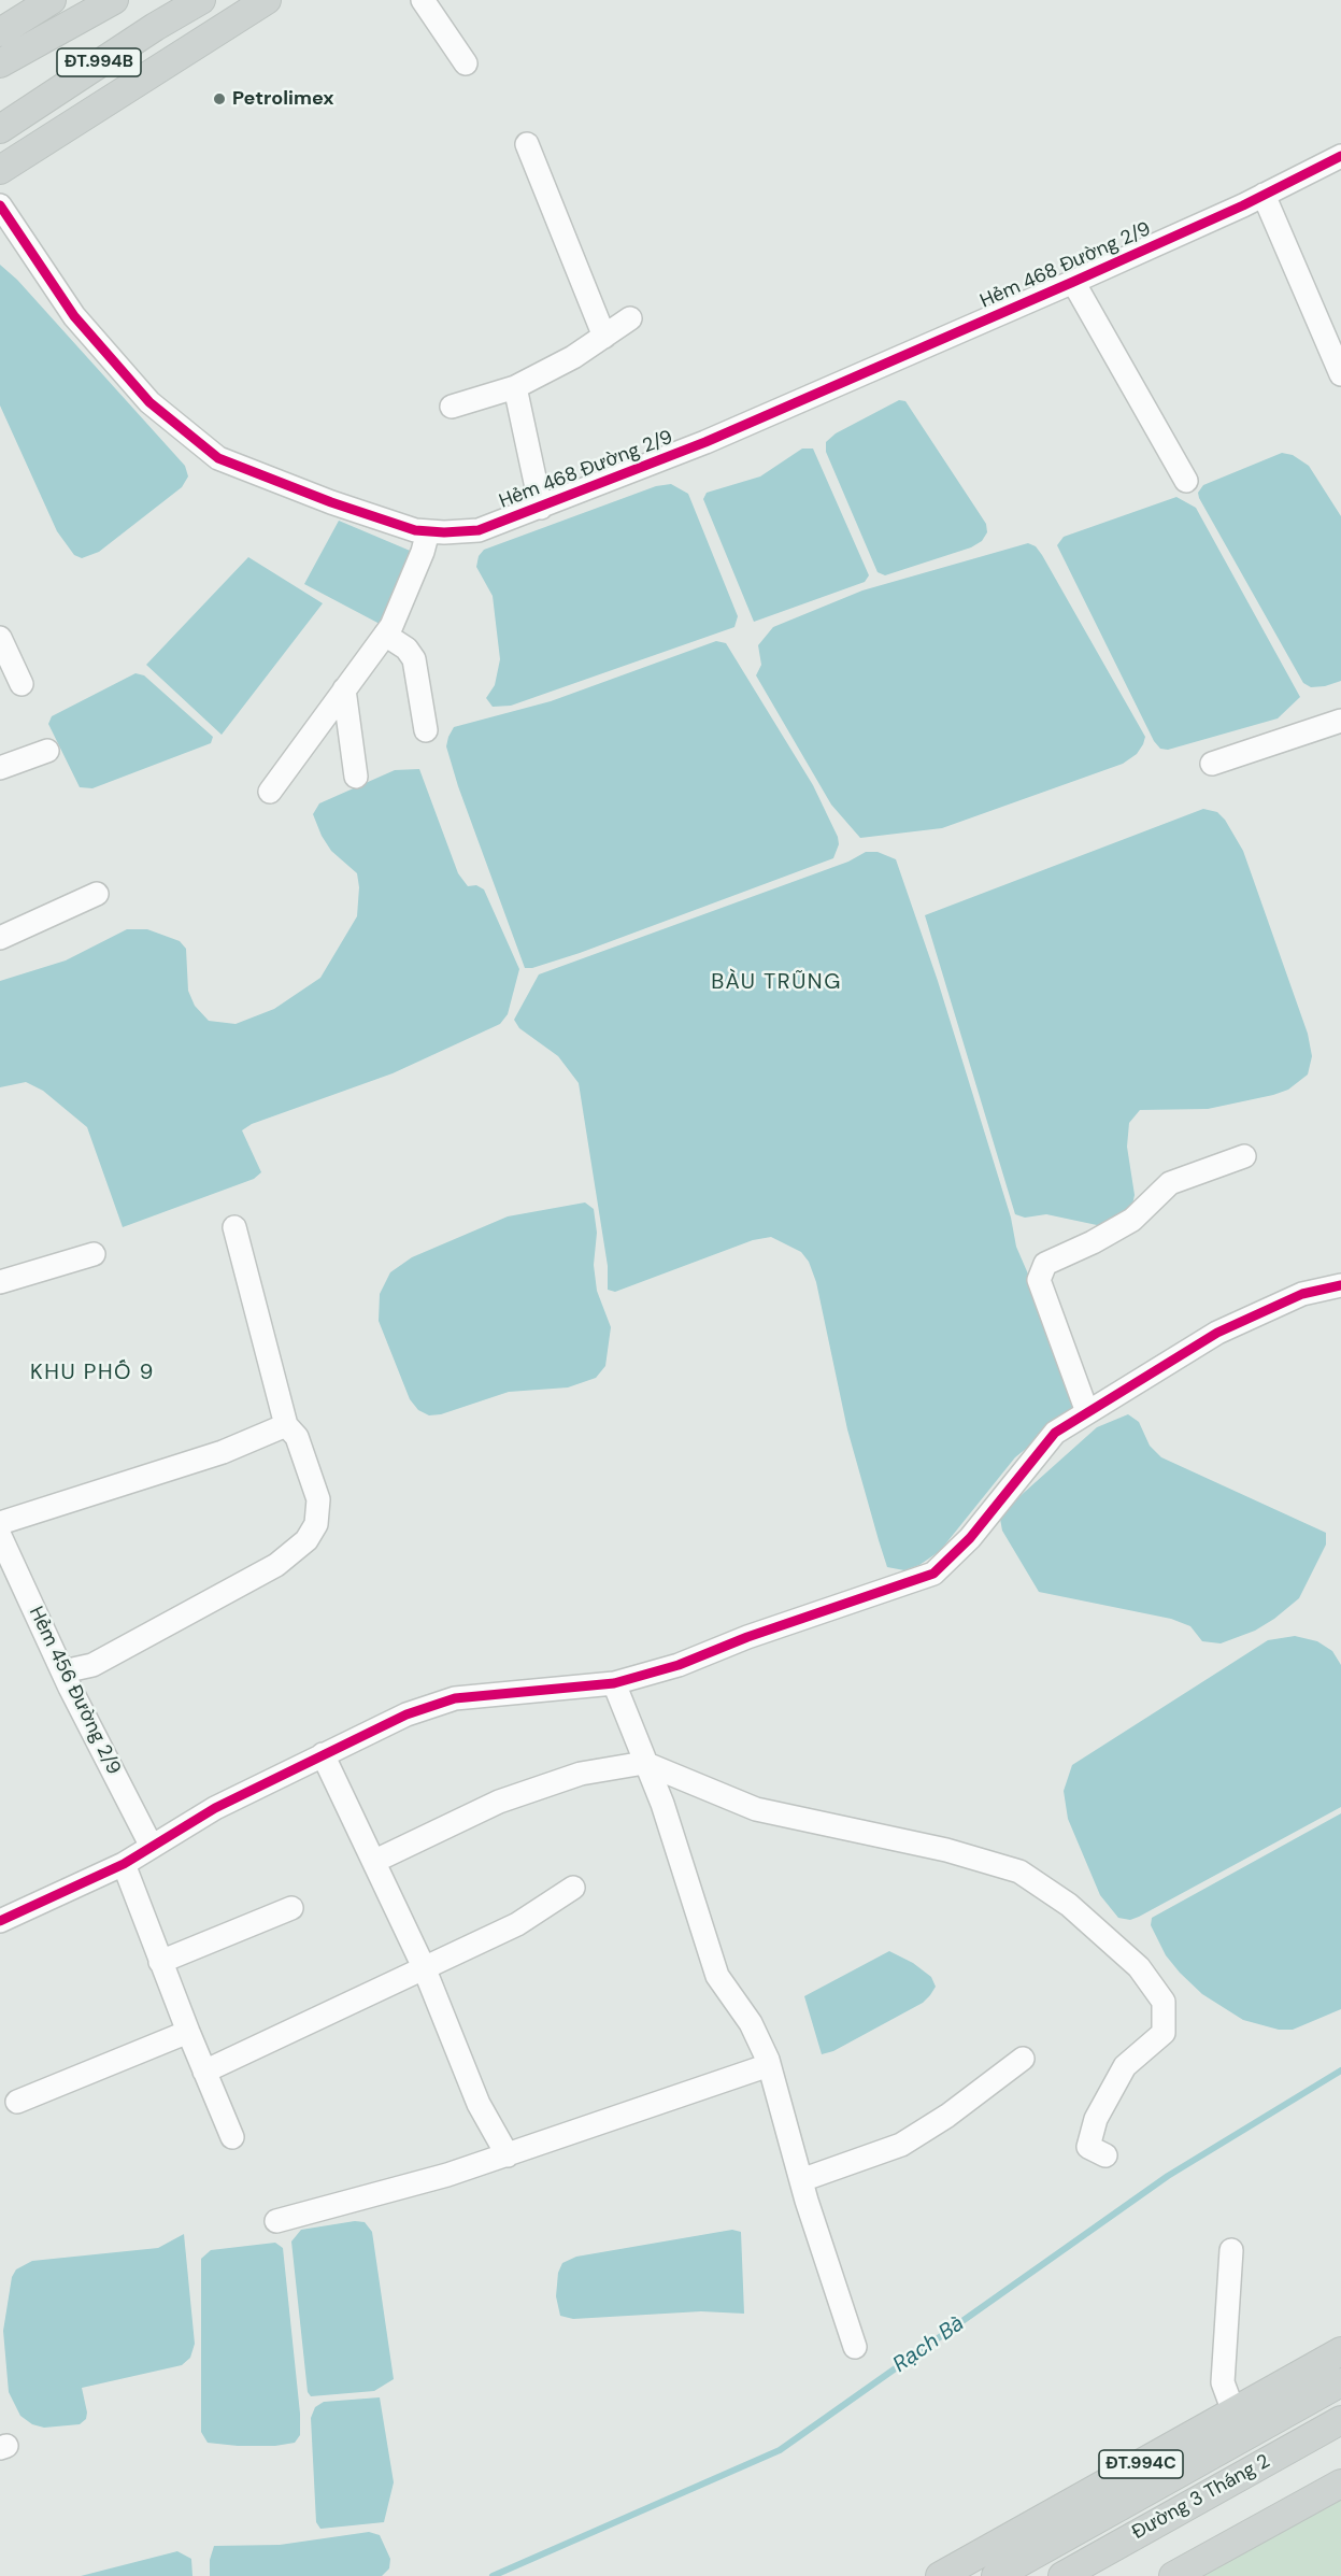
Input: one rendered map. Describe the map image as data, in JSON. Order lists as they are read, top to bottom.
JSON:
{
  "streets": {
    "main road": ["ĐT.994B", "ĐT.994C", "Đường 3 Tháng 2"],
    "street": ["Hẻm 468 Đường 2/9", "Hẻm 456 Đường 2/9"]
  },
  "districts": ["BÀU TRŨNG", "KHU PHỐ 9"],
  "water": ["Rạch Bà"],
  "places": ["Petrolimex"]
}
